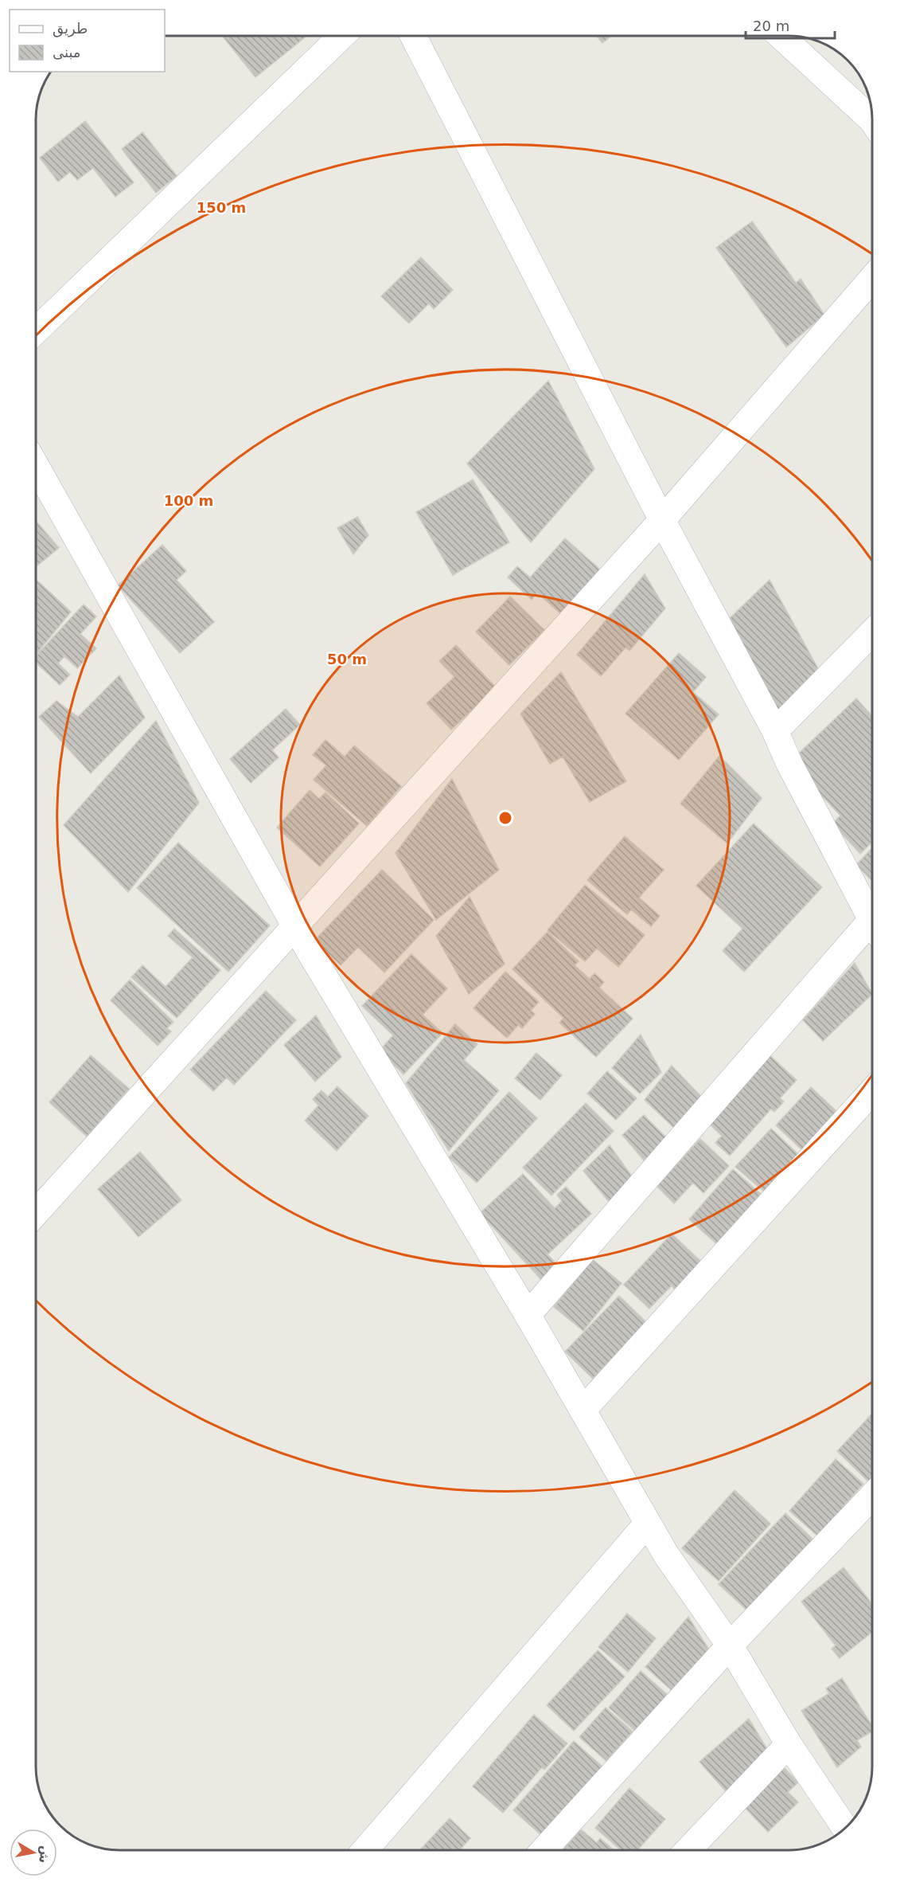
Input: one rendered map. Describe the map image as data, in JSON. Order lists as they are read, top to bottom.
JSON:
{
  "legend": ["طريق", "مبنى"],
  "scale_bar": "20 m",
  "north": "right",
  "rings": ["150 m", "100 m", "50 m"]
}
